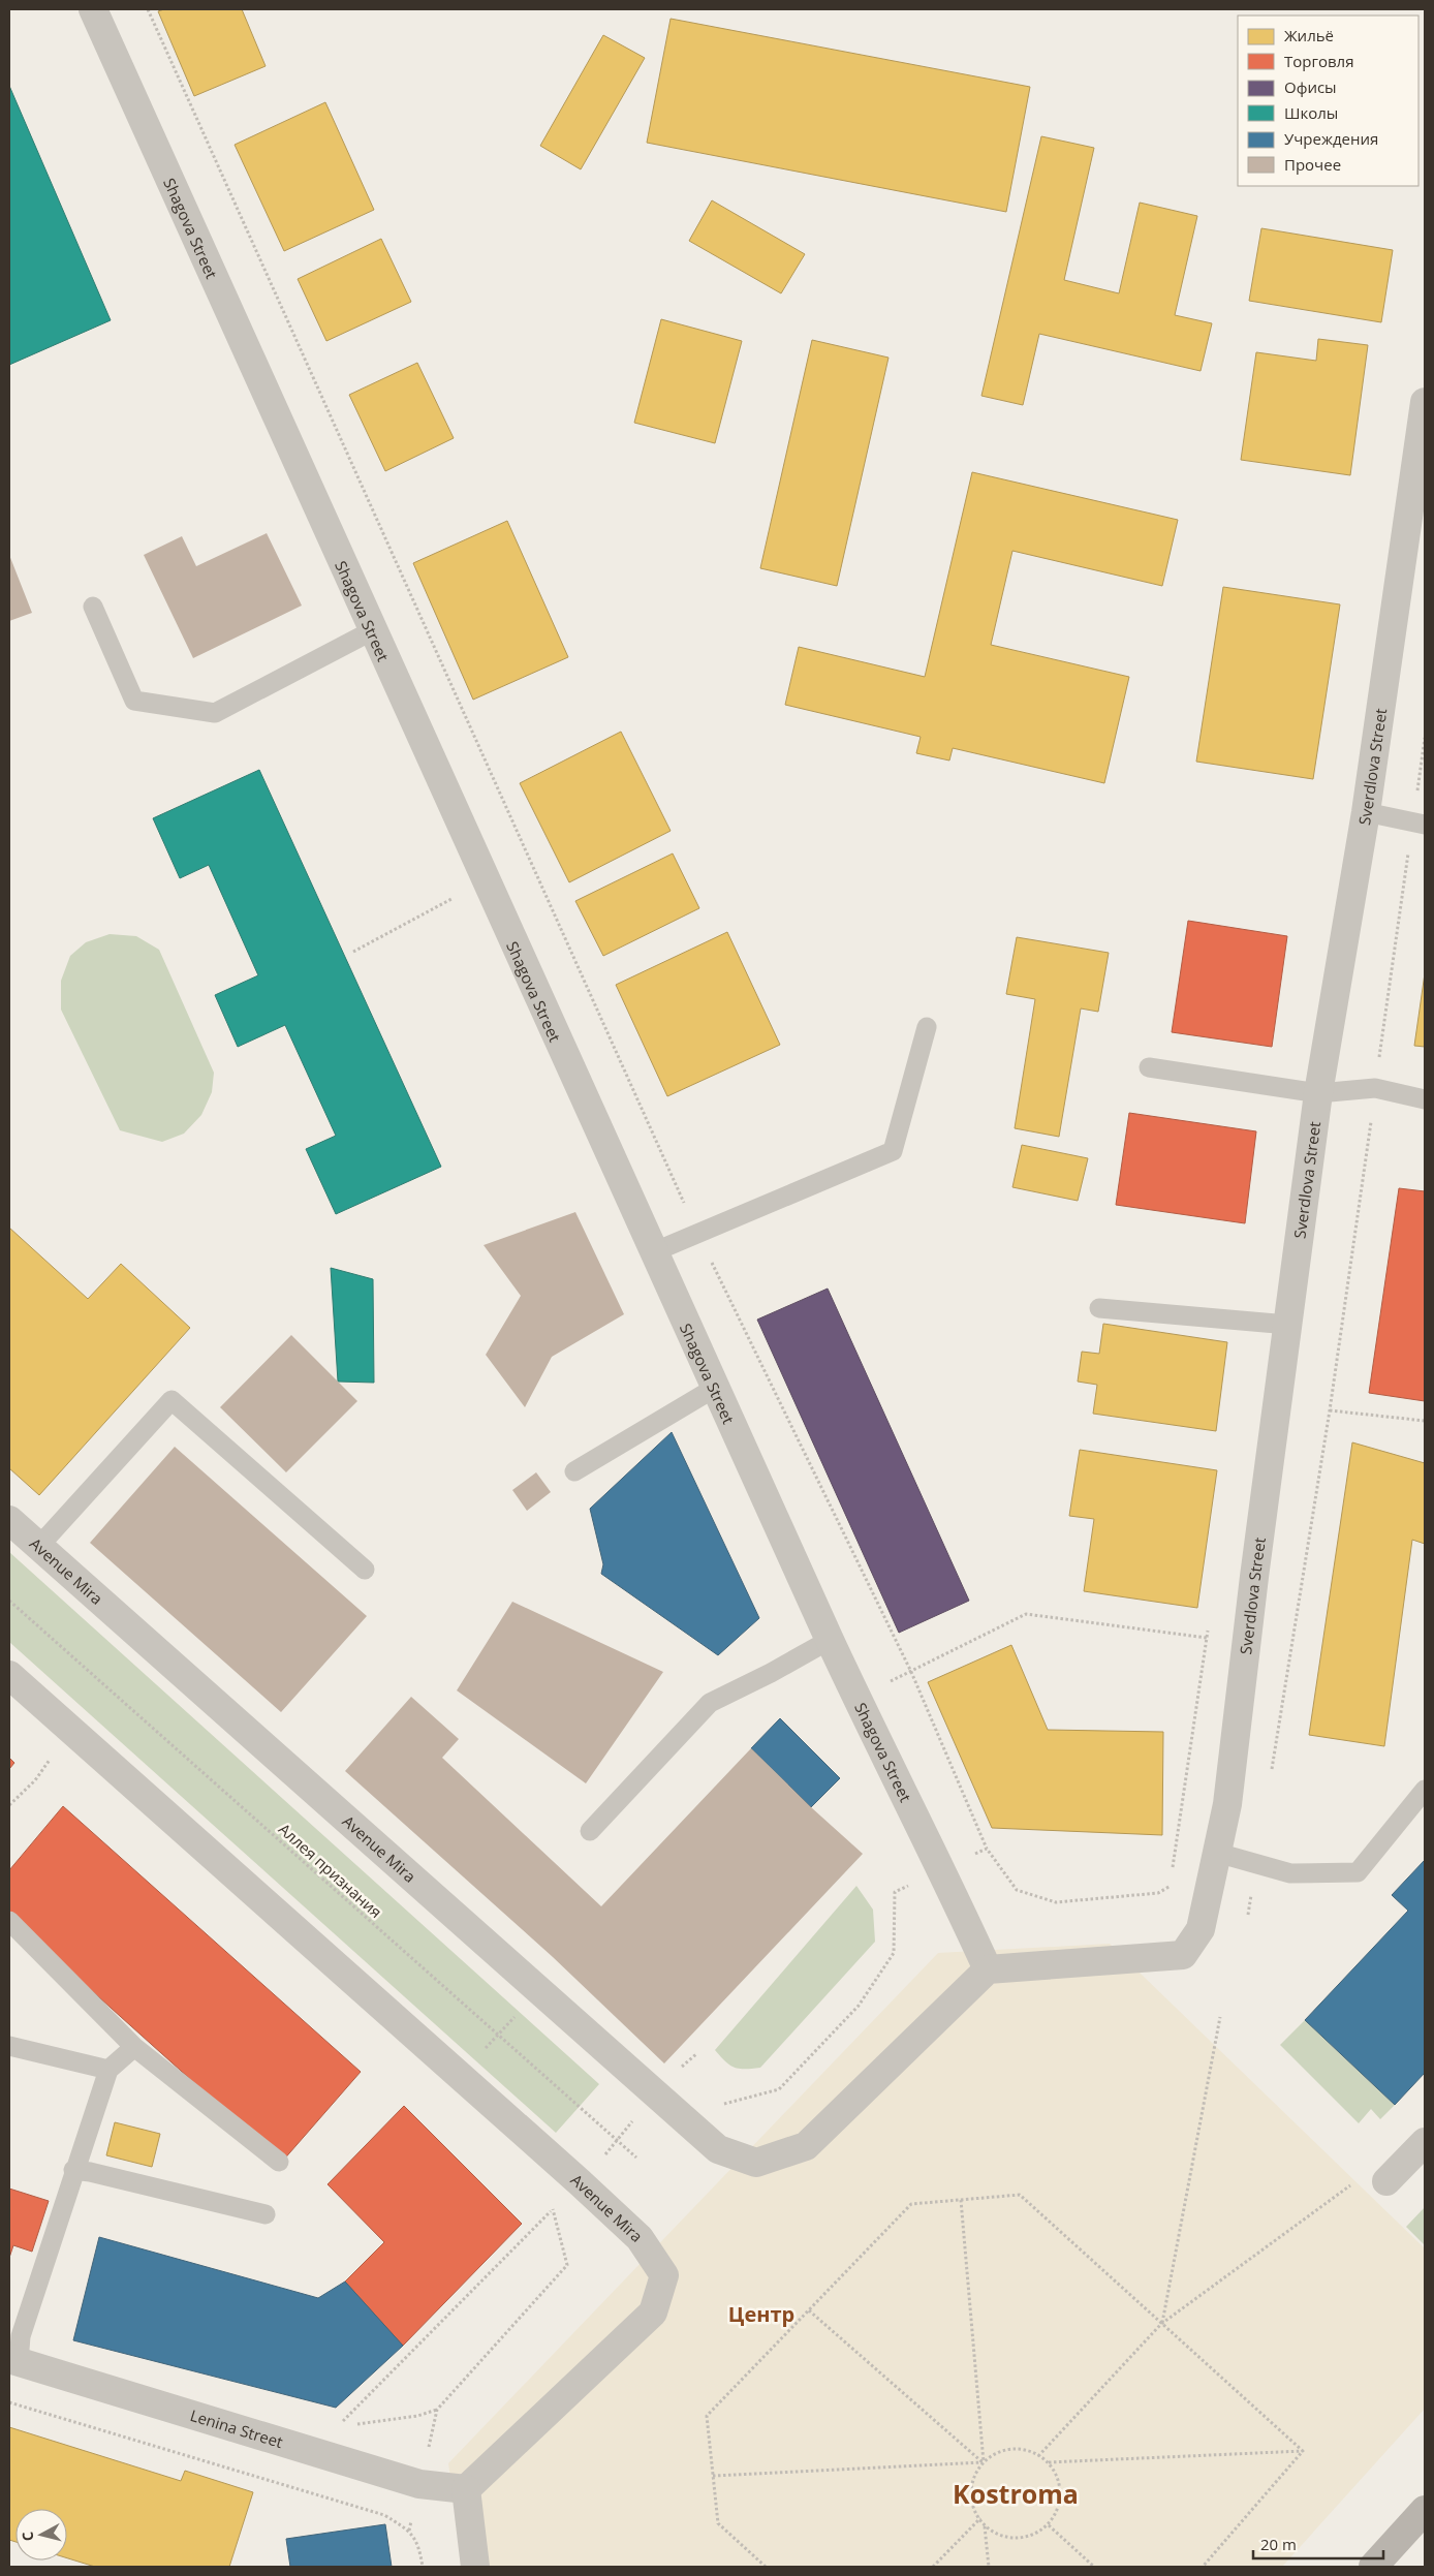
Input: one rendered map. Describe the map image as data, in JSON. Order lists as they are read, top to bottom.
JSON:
{
  "streets": {
    "street": [
      "Shagova Street",
      "Sverdlova Street",
      "Avenue Mira",
      "Lenina Street"
    ],
    "path": ["Аллея признания"]
  },
  "crossings": [
    ["Shagova Street", "Sverdlova Street"],
    ["Shagova Street", "Avenue Mira"],
    ["Sverdlova Street", "Avenue Mira"],
    ["Avenue Mira", "Lenina Street"]
  ],
  "districts": ["Центр", "Kostroma"],
  "legend": [
    "Жильё",
    "Торговля",
    "Офисы",
    "Школы",
    "Учреждения",
    "Прочее"
  ],
  "scale_bar": "20 m",
  "north": "left"
}
